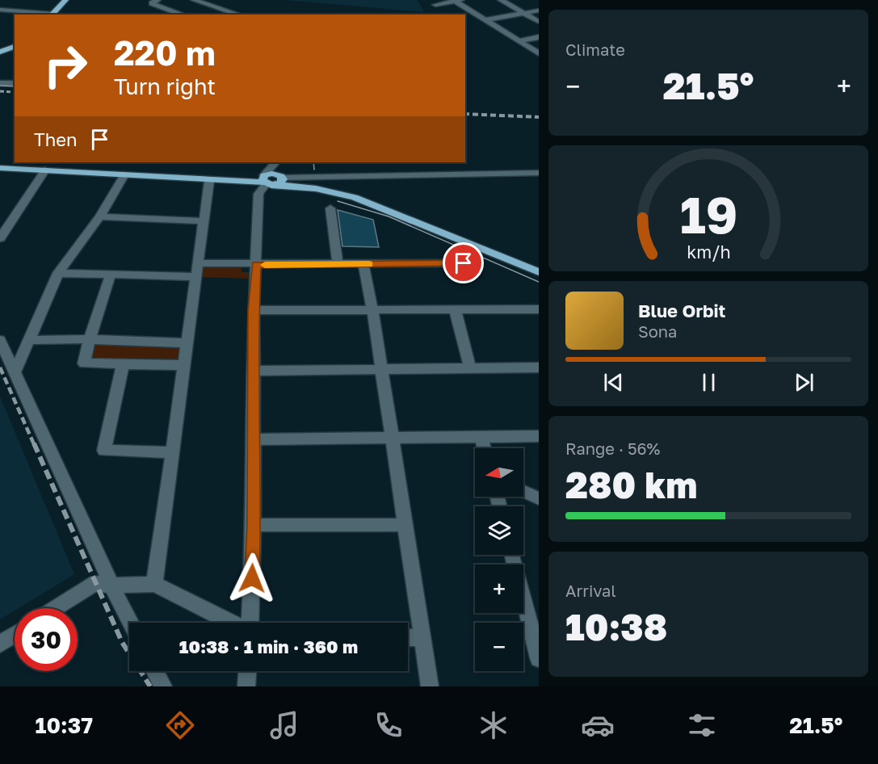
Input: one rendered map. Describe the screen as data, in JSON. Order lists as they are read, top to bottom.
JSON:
{
  "north": "left",
  "page": {
    "tile": [
      "Climate",
      ["Range · 56%", "280 km"],
      ["Arrival", "10:38"]
    ],
    "turn": ["220 m", "Turn right"],
    "heat": ["−", "21.5°", "+"],
    "then": "Then",
    "song": ["Blue Orbit", "Sona"],
    "map_buttons": ["+", "−"],
    "limit": "30",
    "trip": "10:38 · 1 min · 360 m",
    "tabs": ["10:37", "21.5°"],
    "gauge": ["19", "km/h"]
  }
}
